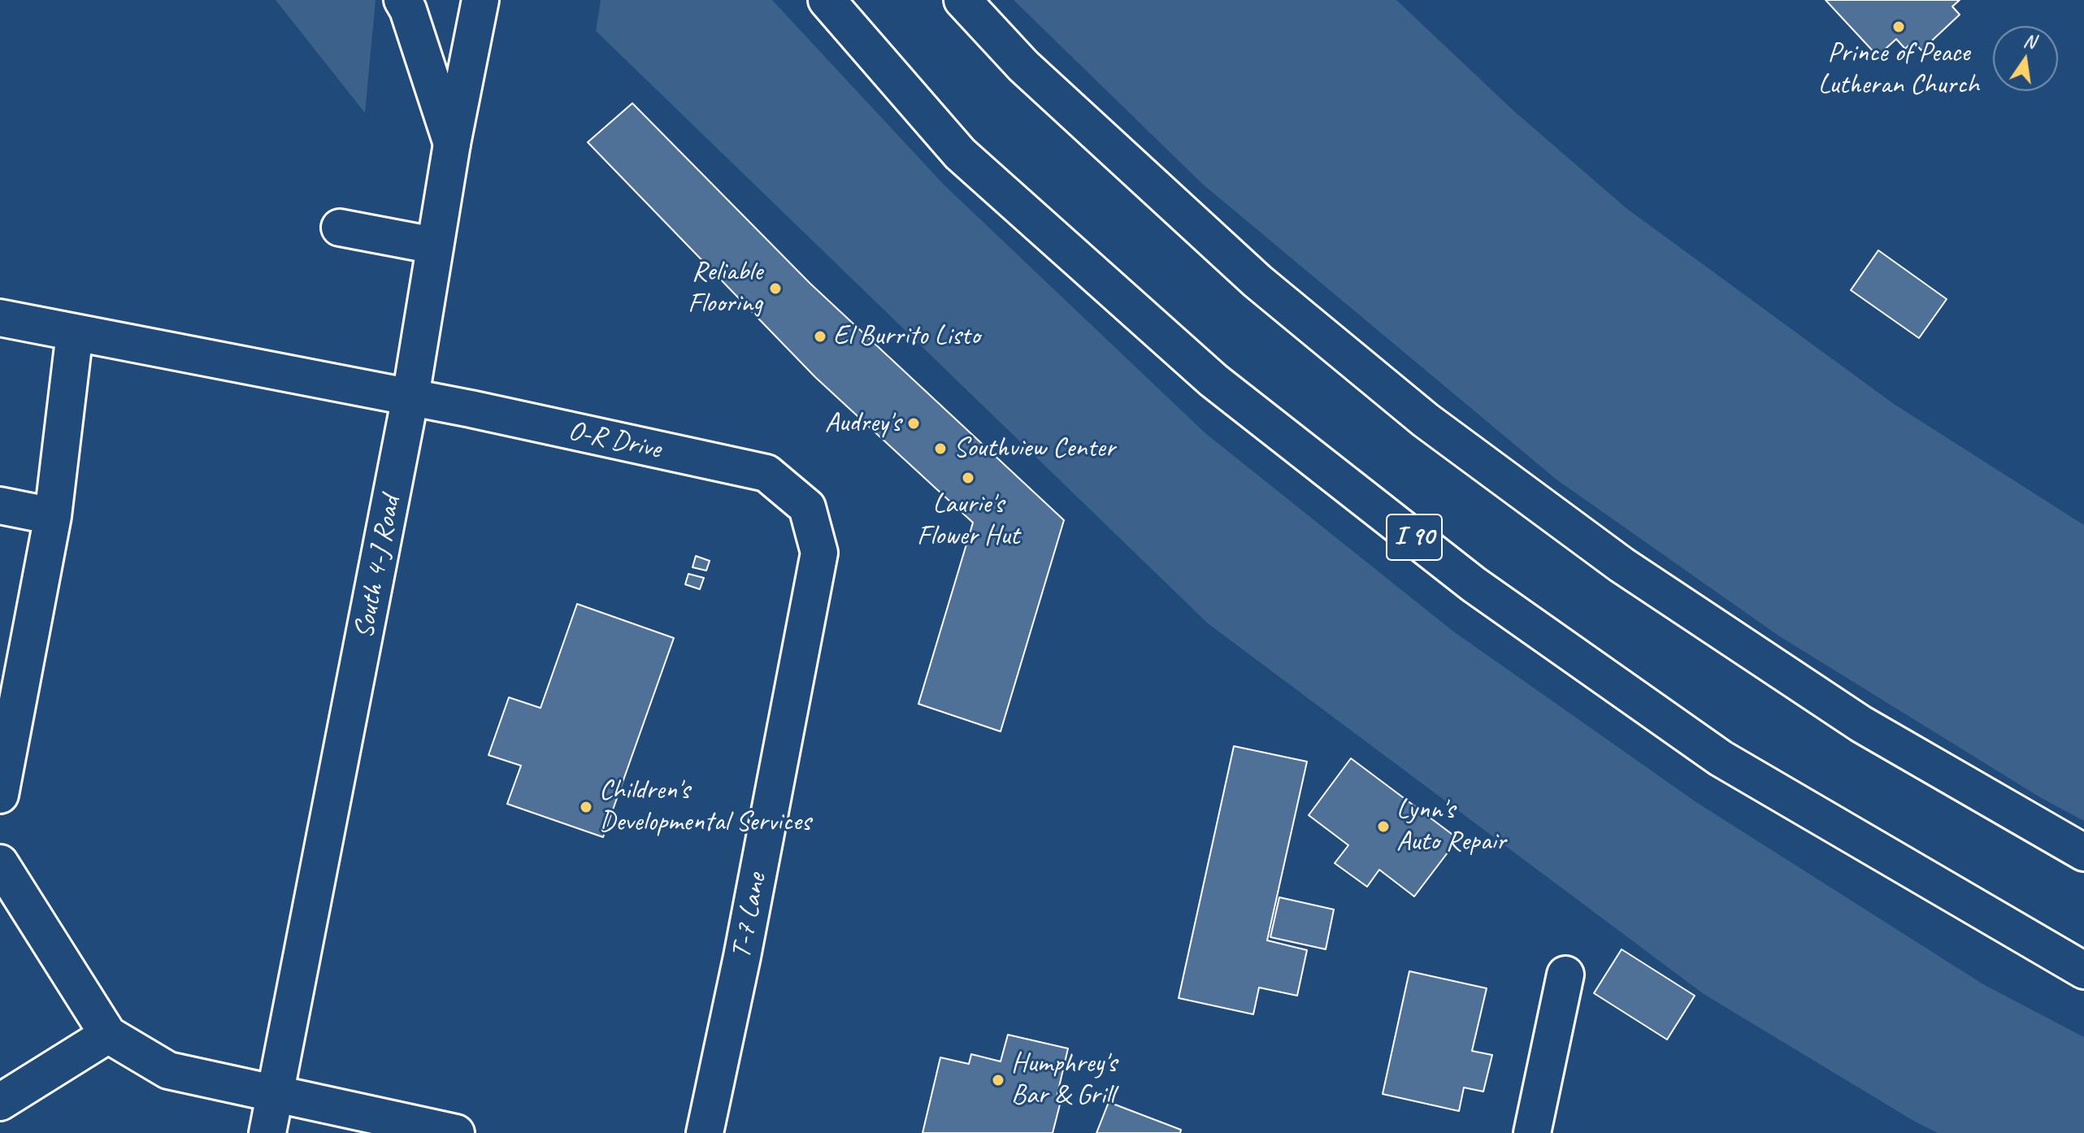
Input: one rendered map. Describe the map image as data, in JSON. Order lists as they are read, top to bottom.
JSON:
{
  "streets": {
    "main road": [
      "O-R Drive",
      "I 90",
      "South 4-J Road",
      "T-7 Lane"
    ]
  },
  "crossings": [
    ["O-R Drive", "South 4-J Road"],
    ["O-R Drive", "T-7 Lane"]
  ],
  "places": [
    "Prince of Peace Lutheran Church",
    "Reliable Flooring",
    "El Burrito Listo",
    "Audrey's",
    "Southview Center",
    "Laurie's Flower Hut",
    "Children's Developmental Services",
    "Lynn's Auto Repair",
    "Humphrey's Bar & Grill"
  ],
  "north": "top"
}
